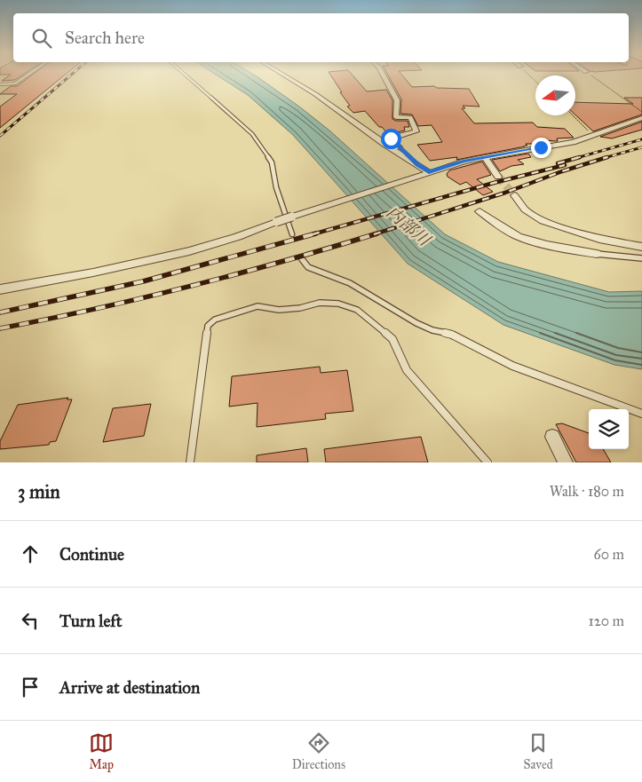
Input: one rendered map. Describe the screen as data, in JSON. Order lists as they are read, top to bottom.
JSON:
{
  "water": ["内部川"],
  "north": "left",
  "page": {
    "search": "Search here",
    "heading": ["3 min", "Walk · 180 m"],
    "list": [
      ["Continue", "60 m"],
      ["Turn left", "120 m"],
      "Arrive at destination"
    ],
    "nav": ["Map", "Directions", "Saved"]
  }
}
